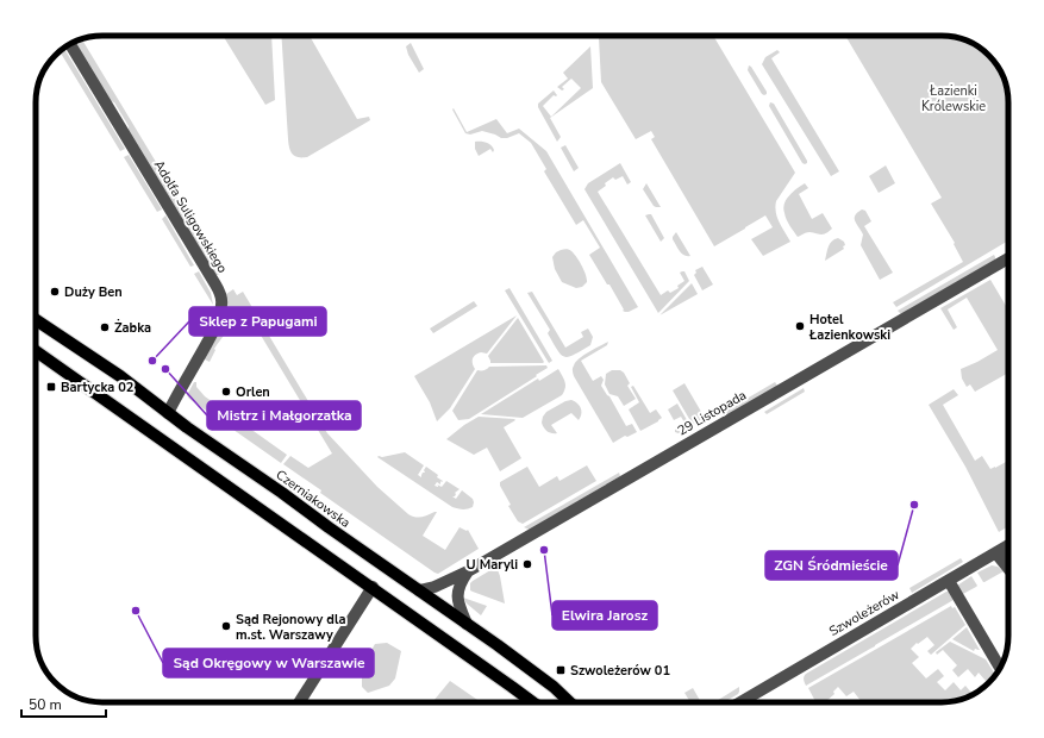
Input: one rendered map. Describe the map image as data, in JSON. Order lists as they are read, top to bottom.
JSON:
{
  "streets": {
    "main road": ["Czerniakowska"],
    "street": ["Adolfa Suligowskiego", "29 Listopada", "Szwoleżerów"]
  },
  "crossings": [
    ["Adolfa Suligowskiego", "Czerniakowska"],
    ["29 Listopada", "Czerniakowska"]
  ],
  "parks": ["Łazienki Królewskie"],
  "places": {
    "other": [
      "Duży Ben",
      "Hotel Łazienkowski",
      "Żabka",
      "Sklep z Papugami",
      "Mistrz i Małgorzatka",
      "Orlen",
      "ZGN Śródmieście",
      "Elwira Jarosz",
      "U Maryli",
      "Sąd Okręgowy w Warszawie",
      "Sąd Rejonowy dla m.st. Warszawy"
    ],
    "transit": ["Bartycka 02", "Szwoleżerów 01"]
  },
  "scale_bar": "50 m"
}
